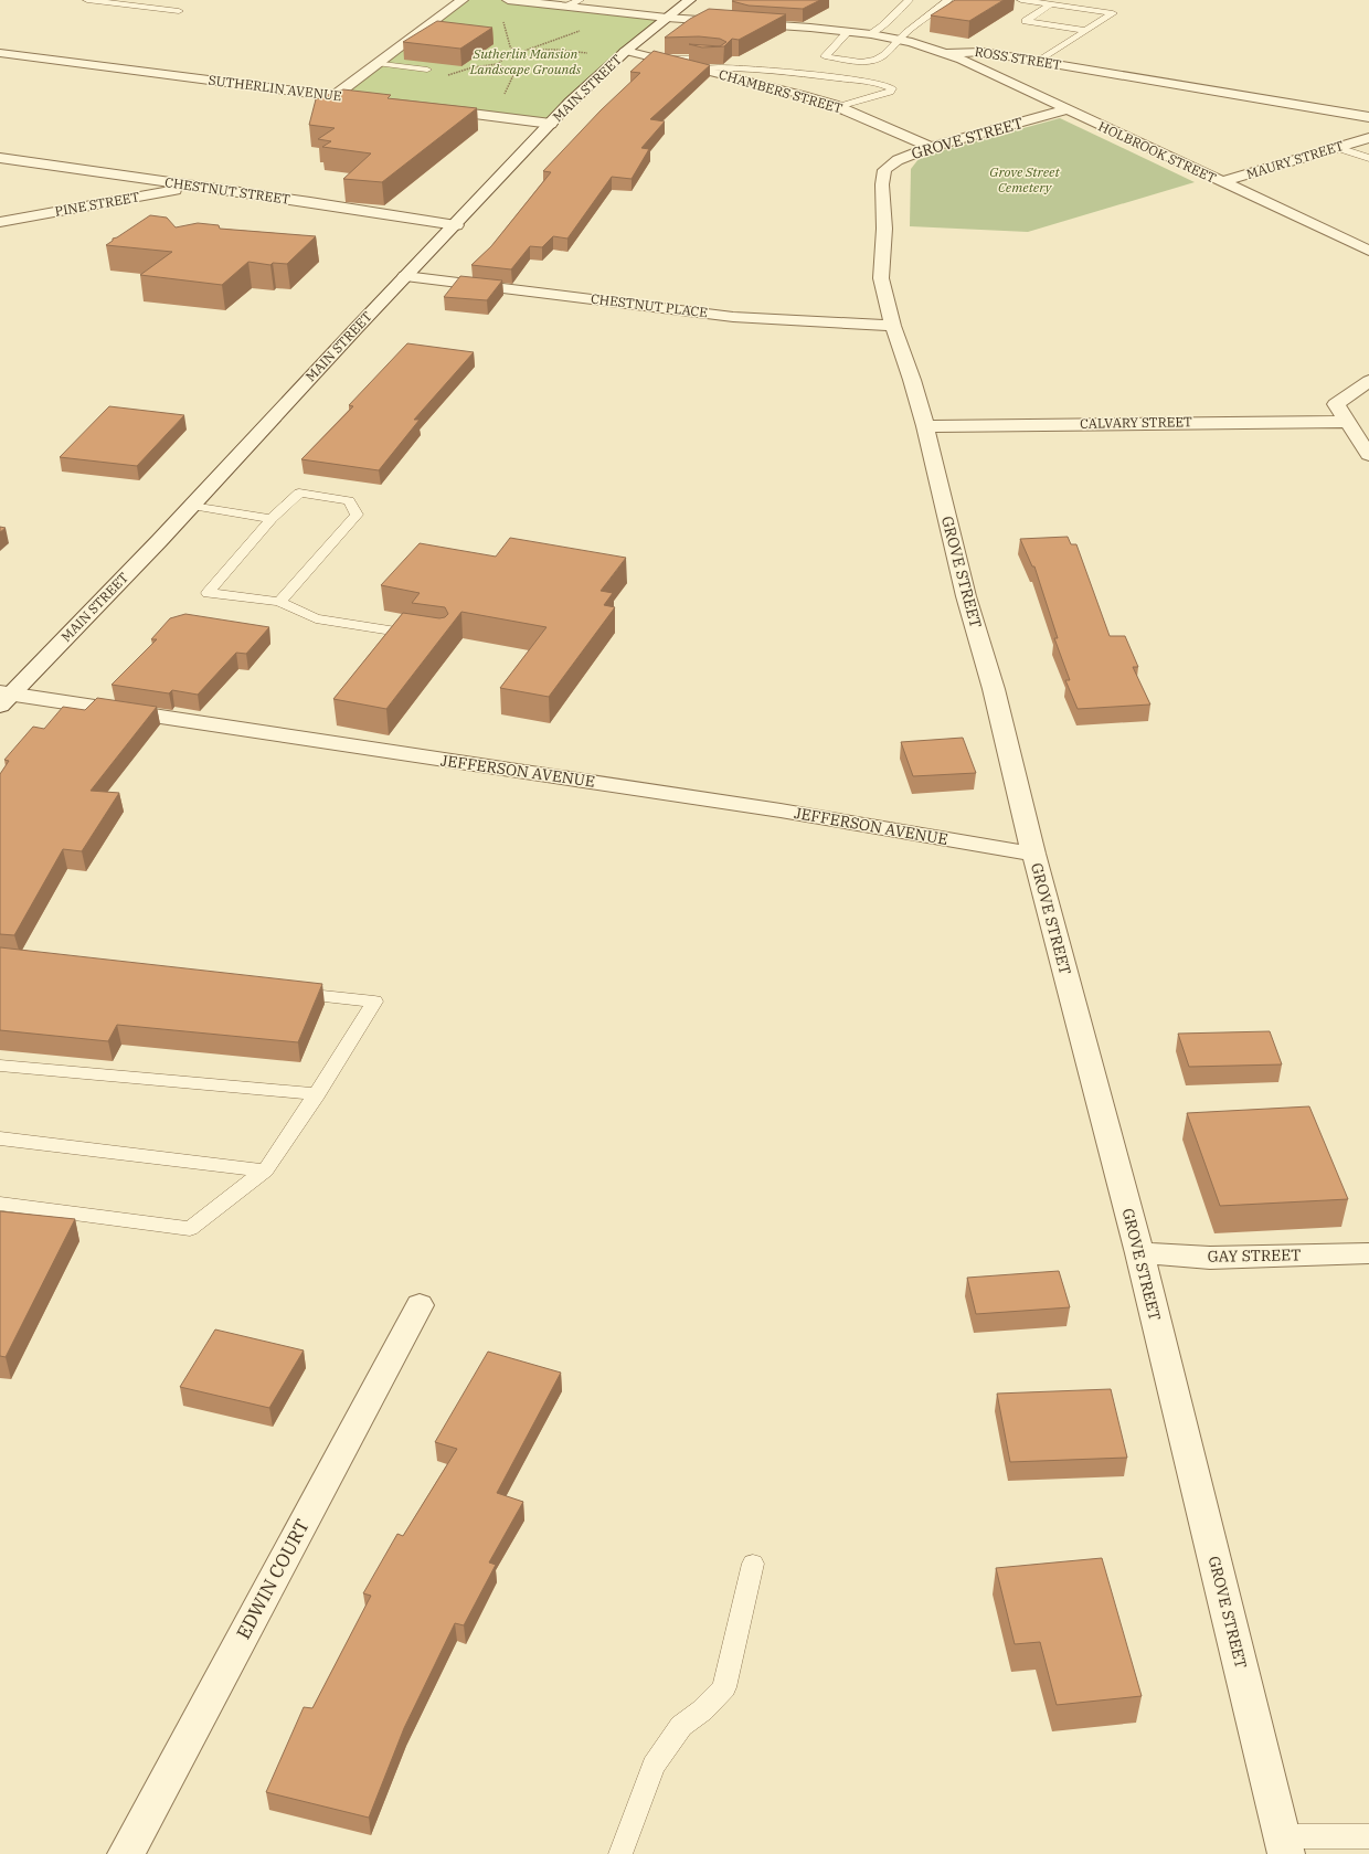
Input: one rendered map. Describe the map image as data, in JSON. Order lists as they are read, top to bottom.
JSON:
{
  "streets": {
    "street": [
      "ROSS STREET",
      "SUTHERLIN AVENUE",
      "MAIN STREET",
      "CHAMBERS STREET",
      "GROVE STREET",
      "HOLBROOK STREET",
      "MAURY STREET",
      "CHESTNUT STREET",
      "PINE STREET",
      "CHESTNUT PLACE",
      "CALVARY STREET",
      "JEFFERSON AVENUE",
      "GAY STREET",
      "EDWIN COURT"
    ]
  },
  "crossings": [
    ["ROSS STREET", "MAIN STREET"],
    ["ROSS STREET", "HOLBROOK STREET"],
    ["MAIN STREET", "CHAMBERS STREET"],
    ["MAIN STREET", "CHESTNUT STREET"],
    ["MAIN STREET", "CHESTNUT PLACE"],
    ["MAIN STREET", "JEFFERSON AVENUE"],
    ["CHAMBERS STREET", "GROVE STREET"],
    ["GROVE STREET", "HOLBROOK STREET"],
    ["GROVE STREET", "CHESTNUT PLACE"],
    ["GROVE STREET", "CALVARY STREET"],
    ["GROVE STREET", "JEFFERSON AVENUE"],
    ["GROVE STREET", "GAY STREET"],
    ["HOLBROOK STREET", "MAURY STREET"],
    ["CHESTNUT STREET", "PINE STREET"]
  ],
  "parks": ["Sutherlin Mansion Landscape Grounds", "Grove Street Cemetery"]
}
